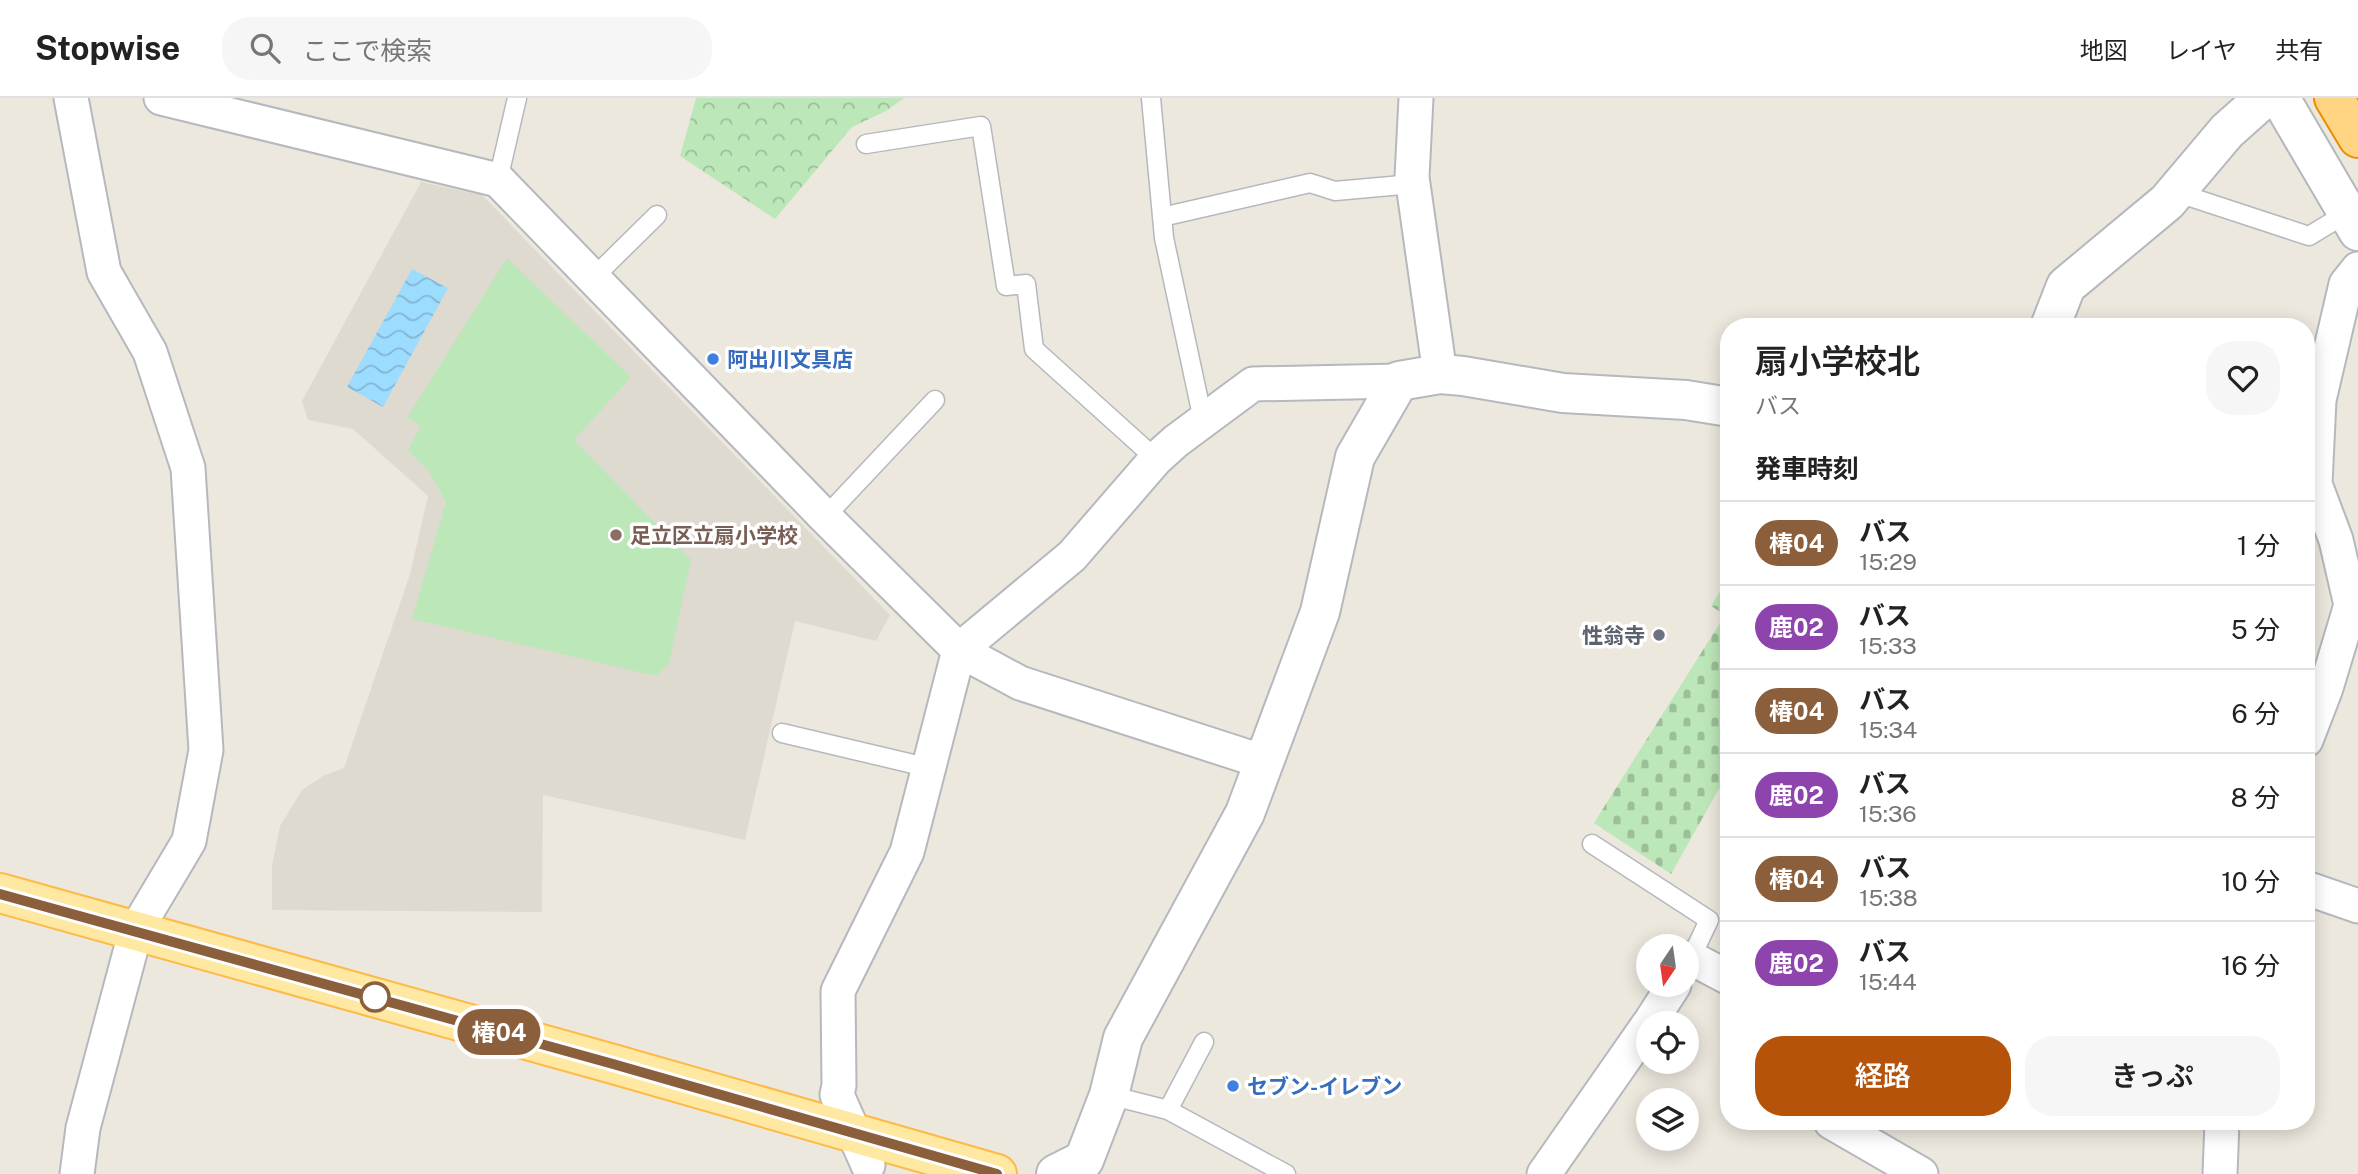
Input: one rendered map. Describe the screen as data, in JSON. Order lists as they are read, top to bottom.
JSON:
{
  "places": [
    "阿出川文具店",
    "足立区立扇小学校",
    "性翁寺",
    "セブン-イレブン"
  ],
  "lines": ["bus line 椿04"],
  "north": "bottom",
  "page": {
    "header": "Stopwise",
    "search": "ここで検索",
    "nav": ["地図", "レイヤ", "共有"],
    "on_map": "椿04",
    "heading": [
      ["扇小学校北", "バス"],
      "発車時刻"
    ],
    "list": [
      {
        "mark": "椿04",
        "name": "バス",
        "note": "15:29",
        "value": "1 分"
      },
      {
        "mark": "鹿02",
        "name": "バス",
        "note": "15:33",
        "value": "5 分"
      },
      {
        "mark": "椿04",
        "name": "バス",
        "note": "15:34",
        "value": "6 分"
      },
      {
        "mark": "鹿02",
        "name": "バス",
        "note": "15:36",
        "value": "8 分"
      },
      {
        "mark": "椿04",
        "name": "バス",
        "note": "15:38",
        "value": "10 分"
      },
      {
        "mark": "鹿02",
        "name": "バス",
        "note": "15:44",
        "value": "16 分"
      }
    ],
    "buttons": ["経路", "きっぷ"]
  }
}
